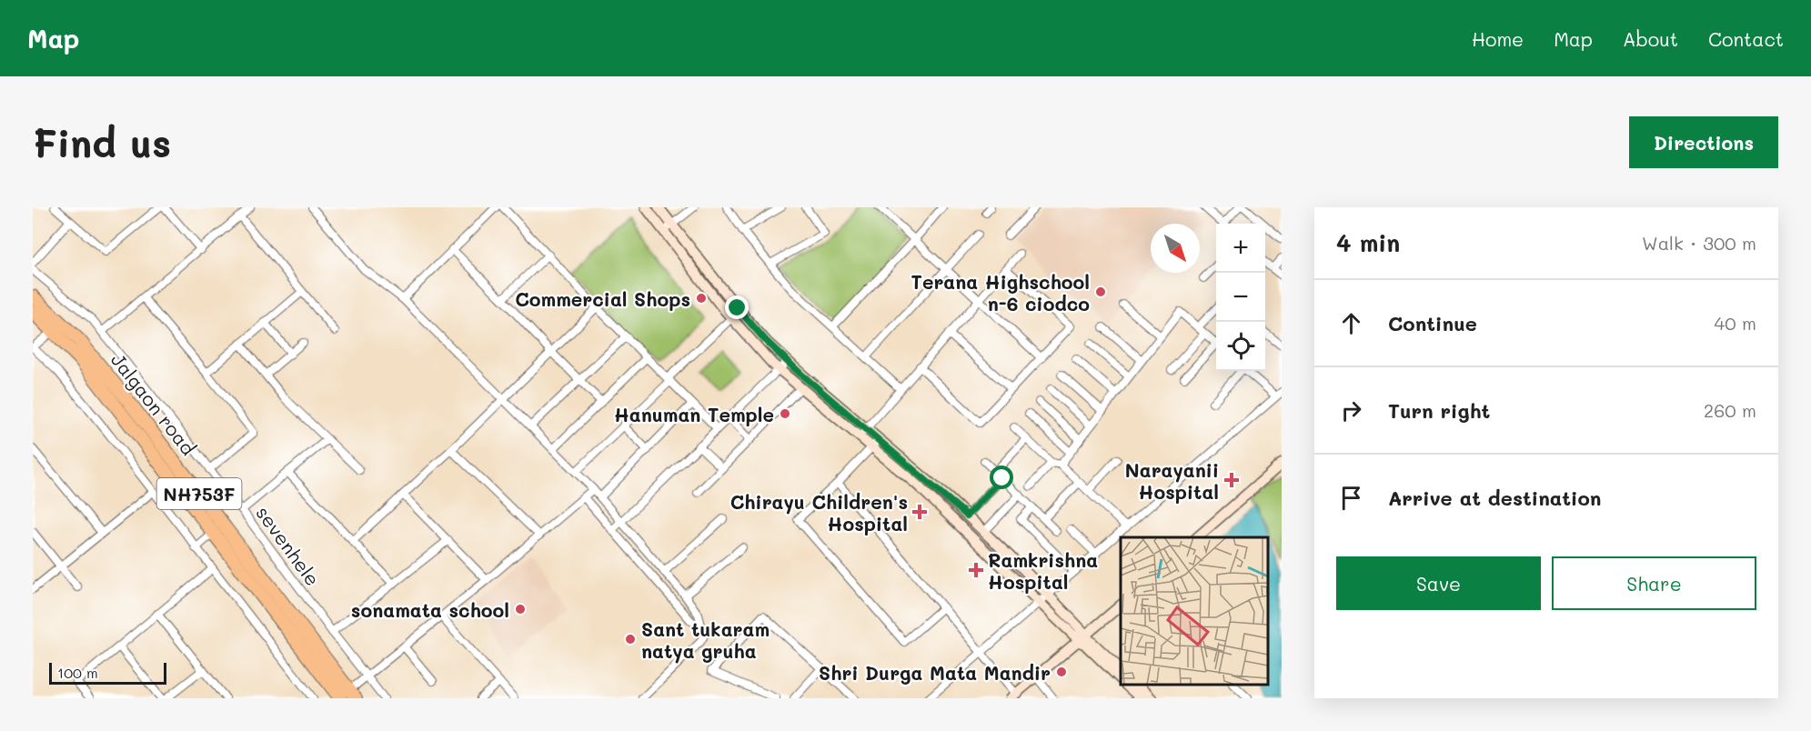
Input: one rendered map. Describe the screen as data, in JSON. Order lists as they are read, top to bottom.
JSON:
{
  "streets": {
    "highway": ["Jalgaon road", "NH753F"],
    "street": ["sevenhele"]
  },
  "places": {
    "other": [
      "Terana Highschool n-6 ciodco",
      "Commercial Shops",
      "Hanuman Temple",
      "sonamata school",
      "Sant tukaram natya gruha",
      "Shri Durga Mata Mandir"
    ],
    "health": ["Narayanii Hospital", "Chirayu Children's Hospital", "Ramkrishna Hospital"]
  },
  "scale_bar": "100 m",
  "north": "bottom right",
  "page": {
    "header": "Map",
    "nav": [
      "Home",
      "Map",
      "About",
      "Contact"
    ],
    "buttons": [
      "Directions",
      ["Save", "Share"]
    ],
    "title": "Find us",
    "heading": ["4 min", "Walk · 300 m"],
    "map_buttons": ["+", "−"],
    "list": [
      ["Continue", "40 m"],
      ["Turn right", "260 m"],
      "Arrive at destination"
    ],
    "scale": "100 m"
  }
}
